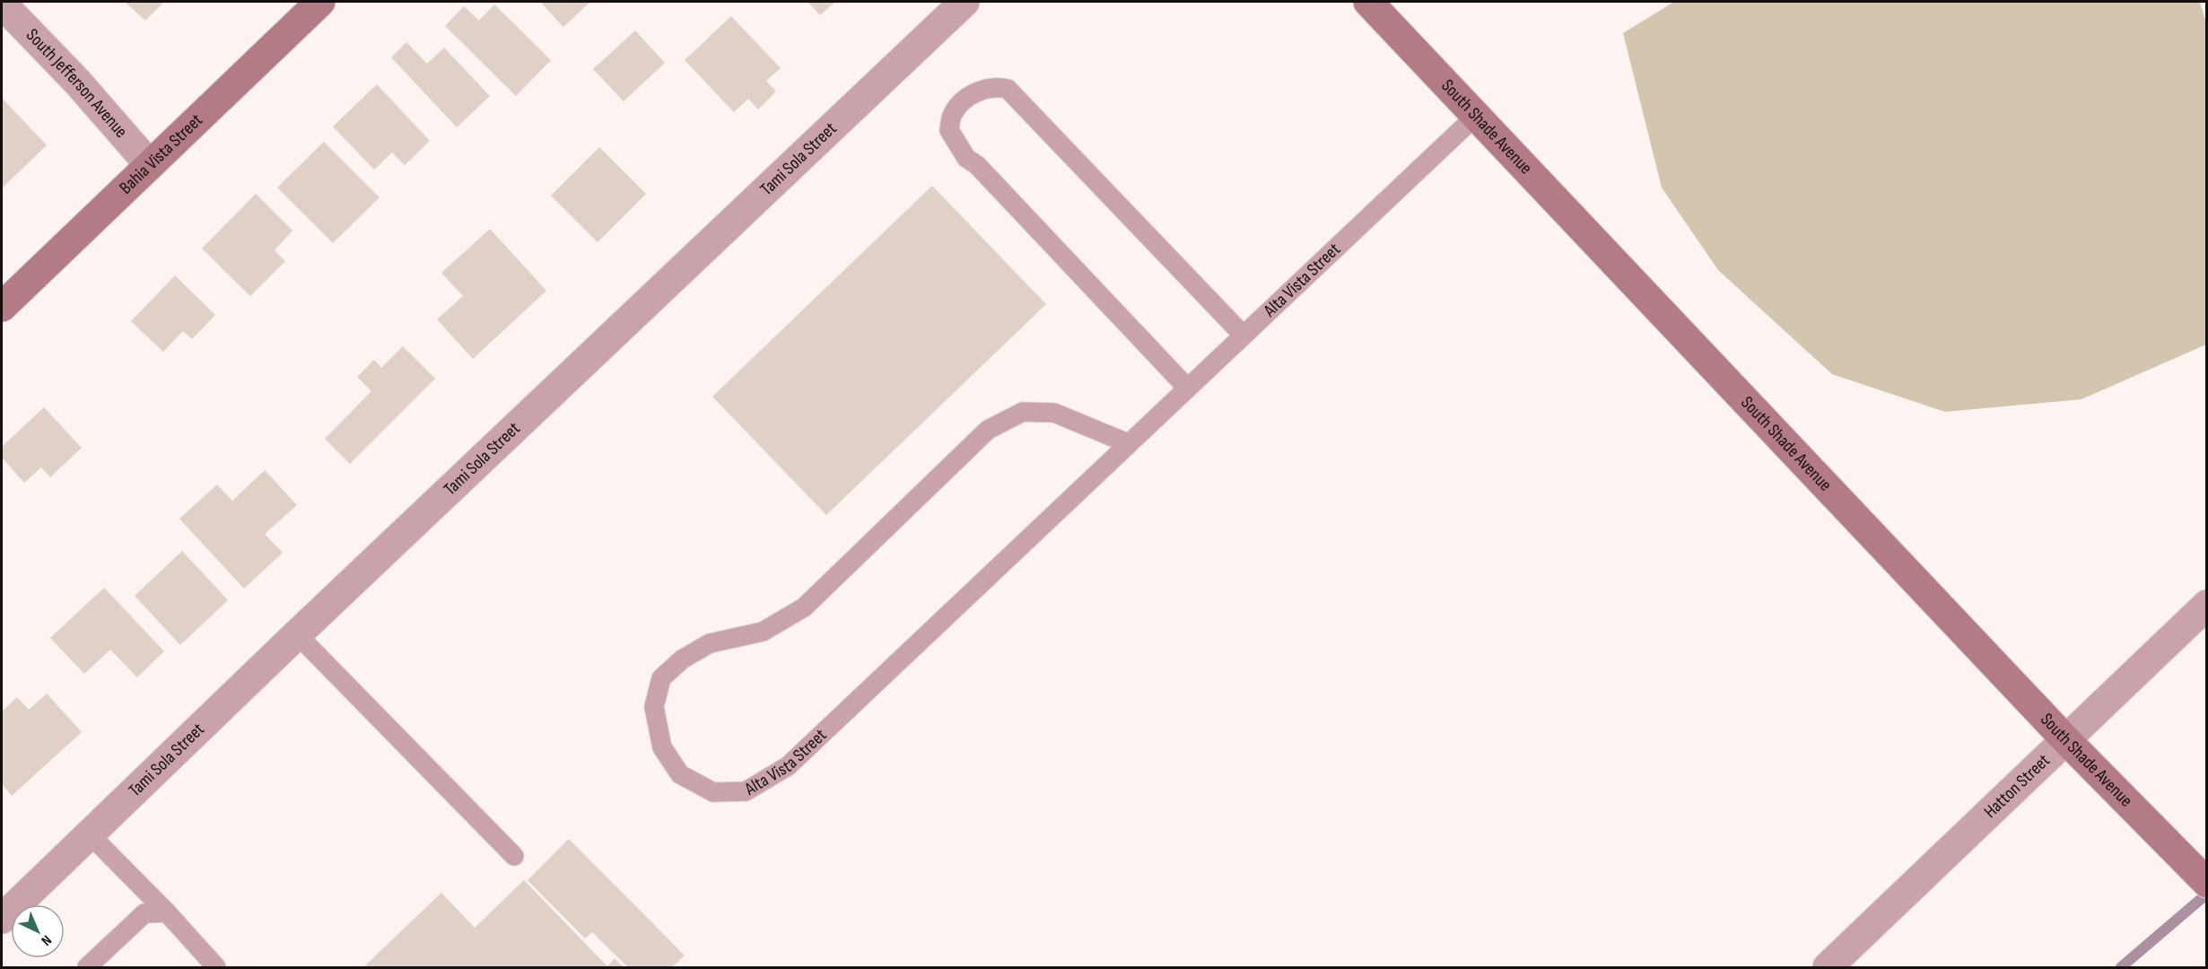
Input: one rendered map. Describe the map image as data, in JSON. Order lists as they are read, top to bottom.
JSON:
{
  "streets": {
    "street": [
      "South Jefferson Avenue",
      "South Shade Avenue",
      "Bahia Vista Street",
      "Tami Sola Street",
      "Hatton Street"
    ],
    "lane": ["Alta Vista Street"]
  },
  "crossings": [
    ["South Jefferson Avenue", "Bahia Vista Street"],
    ["South Shade Avenue", "Alta Vista Street"],
    ["South Shade Avenue", "Hatton Street"]
  ],
  "north": "bottom right"
}
